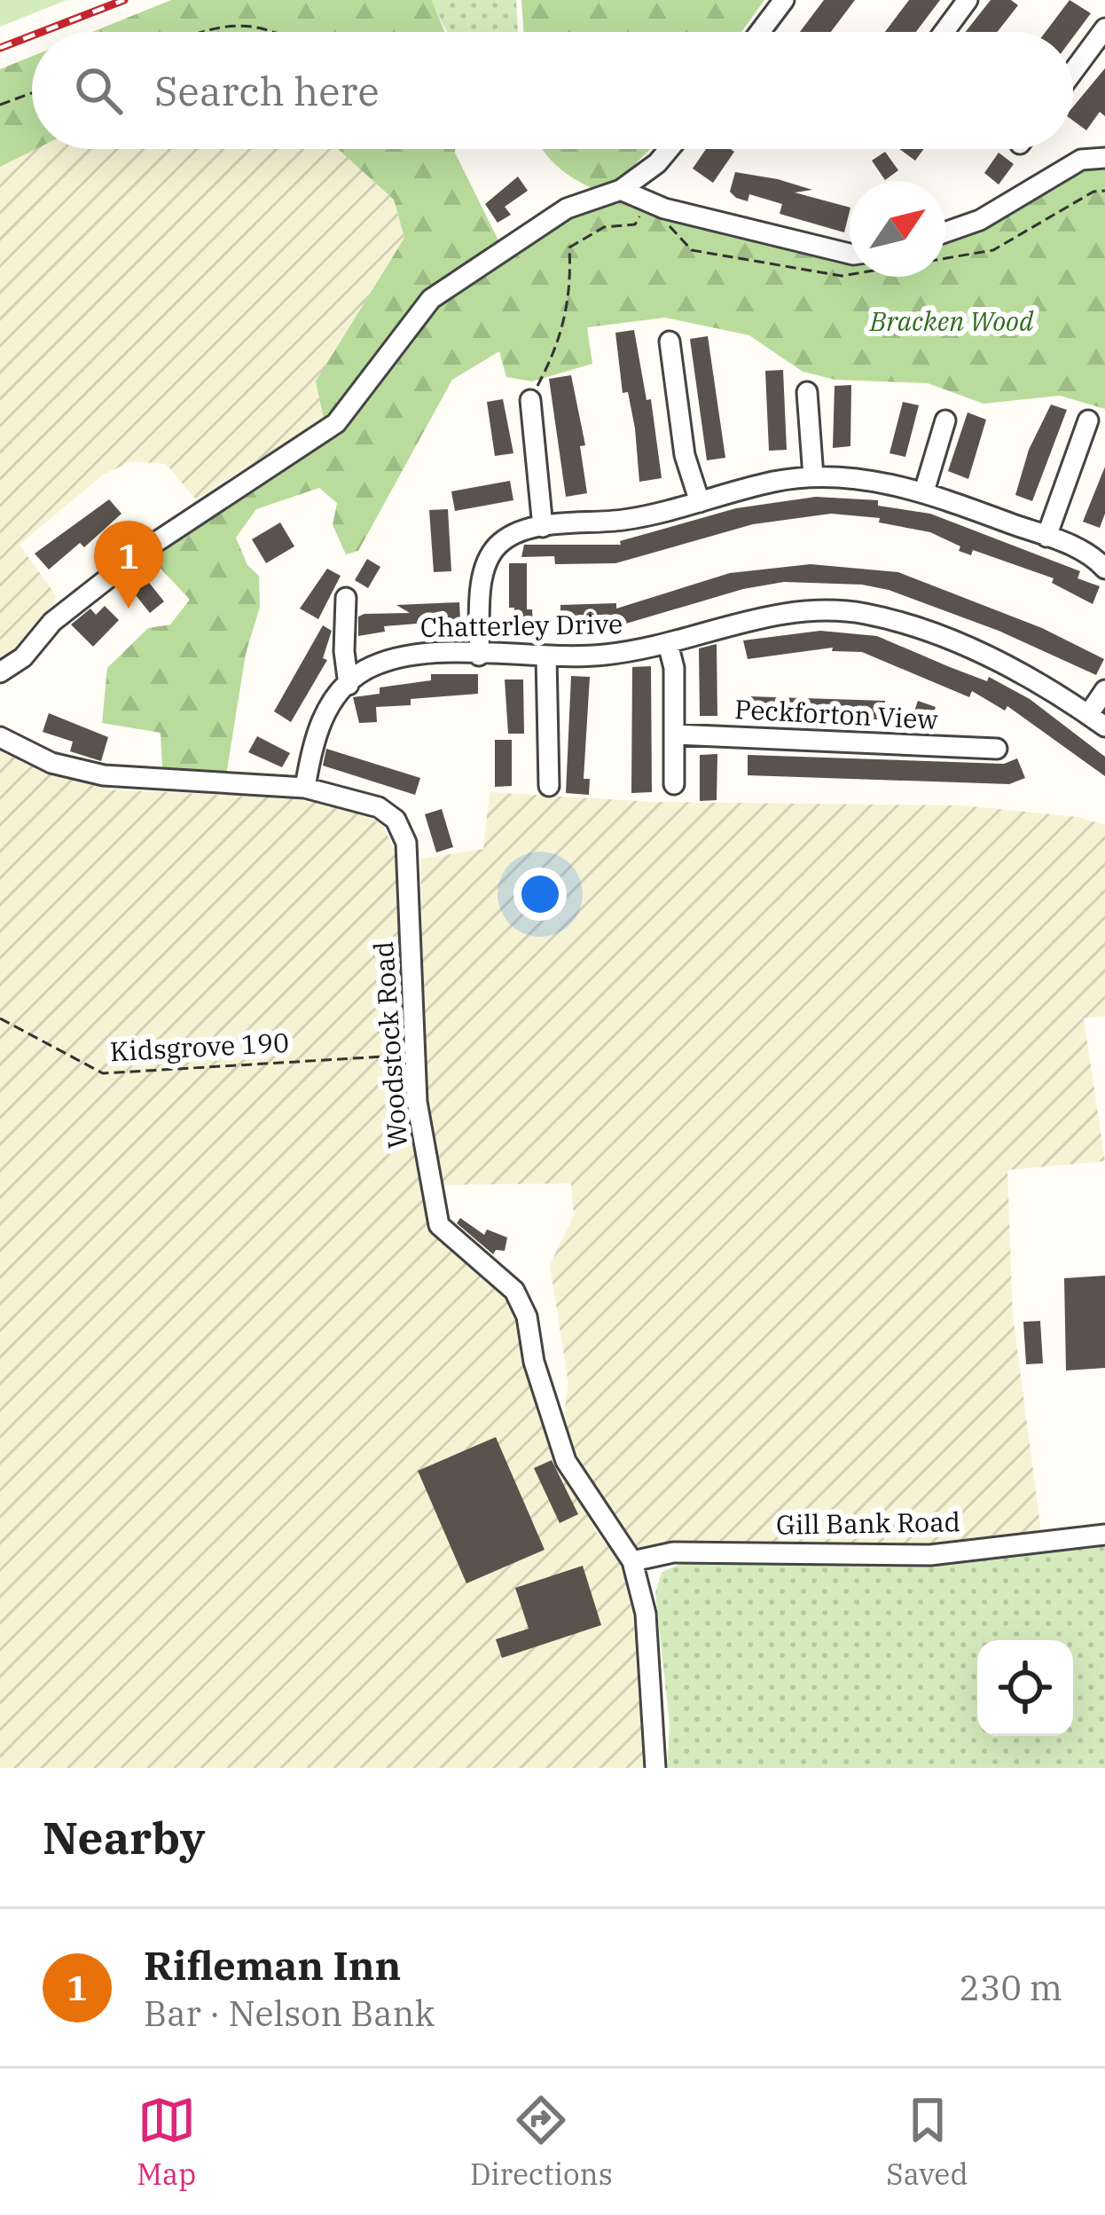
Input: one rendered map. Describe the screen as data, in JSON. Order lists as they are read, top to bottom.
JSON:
{
  "streets": {
    "street": [
      "Chatterley Drive",
      "Peckforton View",
      "Woodstock Road",
      "Gill Bank Road"
    ],
    "path": ["Kidsgrove 190"]
  },
  "crossings": [
    ["Chatterley Drive", "Woodstock Road"],
    ["Woodstock Road", "Kidsgrove 190"],
    ["Woodstock Road", "Gill Bank Road"]
  ],
  "parks": ["Bracken Wood"],
  "north": "top right",
  "page": {
    "search": "Search here",
    "pins": "1",
    "heading": "Nearby",
    "list": [
      {
        "mark": "1",
        "name": "Rifleman Inn",
        "note": "Bar · Nelson Bank",
        "value": "230 m"
      }
    ],
    "nav": ["Map", "Directions", "Saved"]
  }
}
